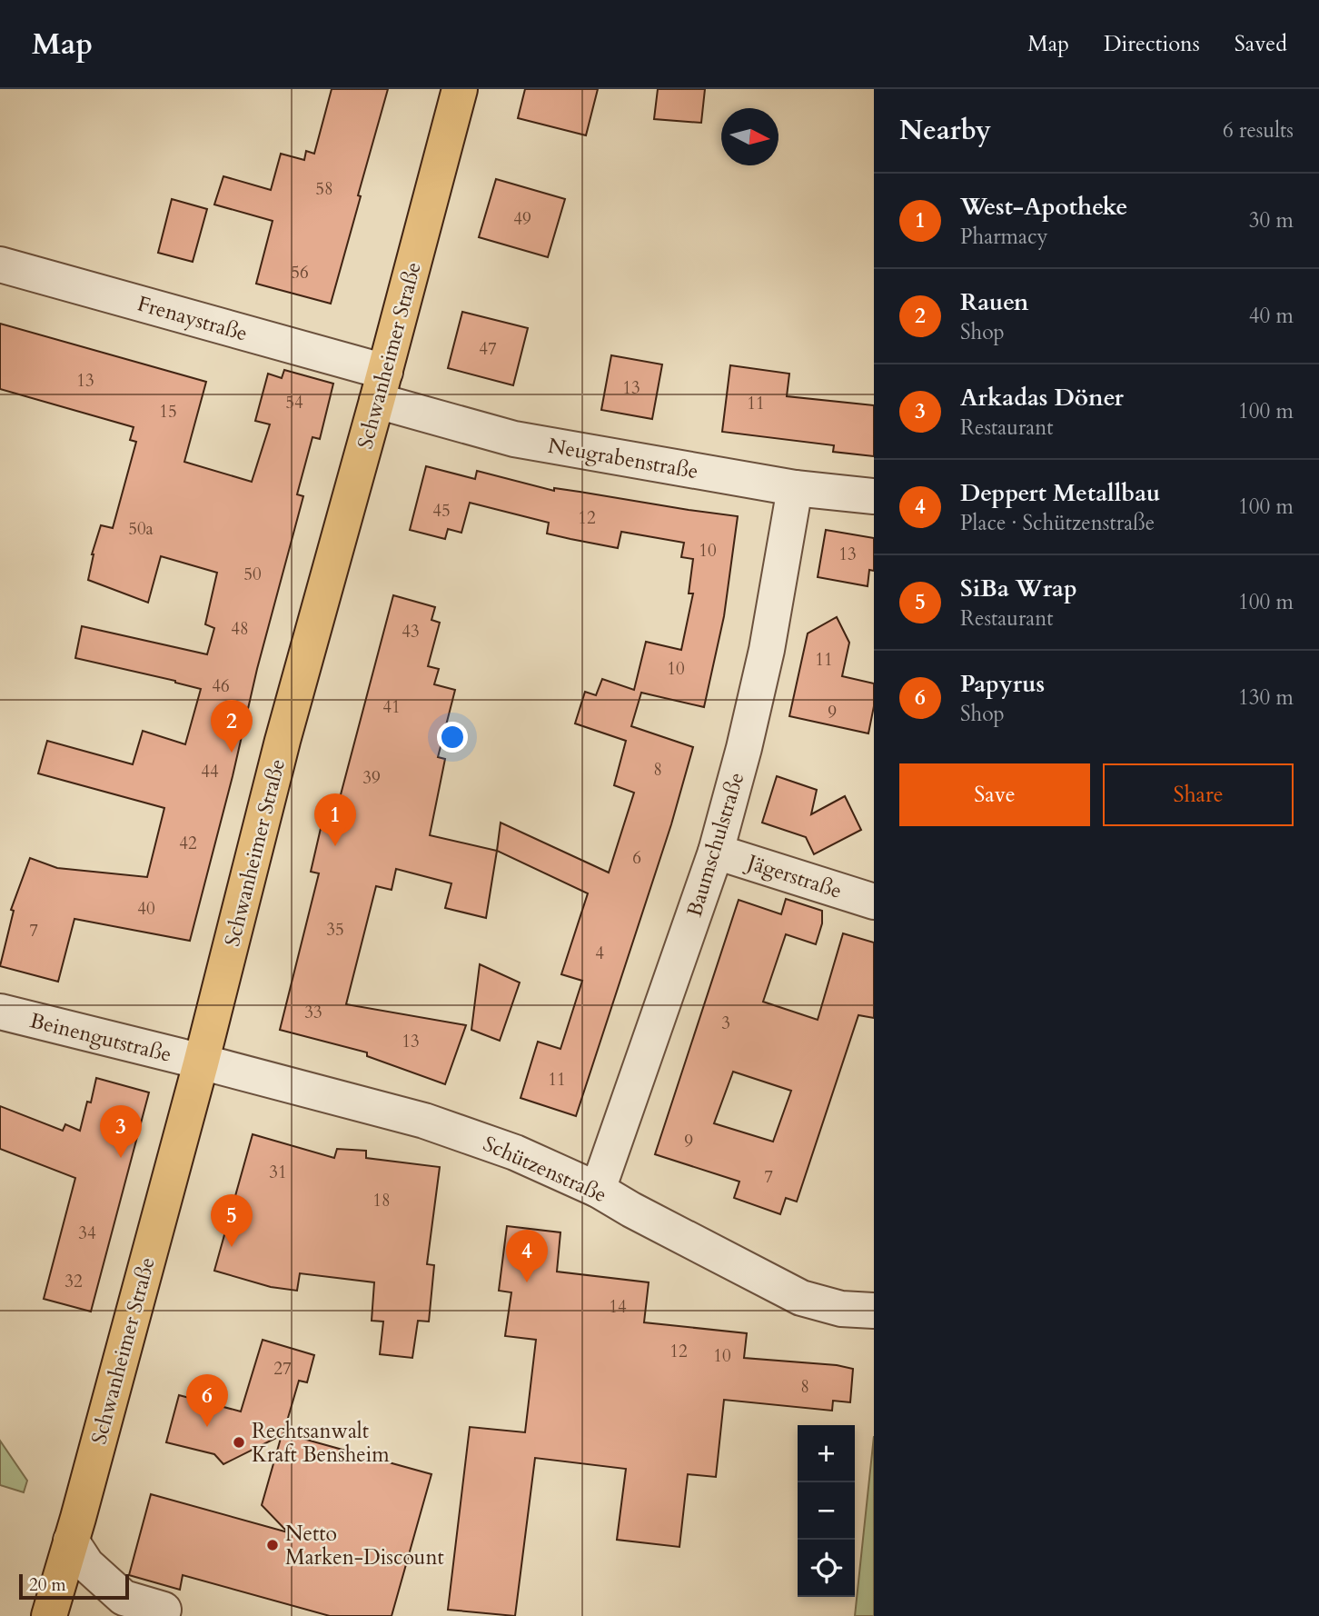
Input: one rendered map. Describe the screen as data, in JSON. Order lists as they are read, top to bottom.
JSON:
{
  "streets": {
    "main road": ["Schwanheimer Straße"],
    "street": [
      "Frenaystraße",
      "Neugrabenstraße",
      "Baumschulstraße",
      "Jägerstraße",
      "Beinengutstraße",
      "Schützenstraße"
    ]
  },
  "crossings": [
    ["Frenaystraße", "Schwanheimer Straße"],
    ["Frenaystraße", "Neugrabenstraße"],
    ["Schwanheimer Straße", "Neugrabenstraße"],
    ["Schwanheimer Straße", "Beinengutstraße"],
    ["Schwanheimer Straße", "Schützenstraße"],
    ["Neugrabenstraße", "Baumschulstraße"],
    ["Baumschulstraße", "Jägerstraße"],
    ["Baumschulstraße", "Schützenstraße"],
    ["Beinengutstraße", "Schützenstraße"]
  ],
  "places": ["Rechtsanwalt Kraft Bensheim", "Netto Marken-Discount"],
  "house_numbers": [
    "58",
    "49",
    "56",
    "47",
    "13",
    "13",
    "54",
    "11",
    "15",
    "45",
    "12",
    "50a",
    "10",
    "13",
    "50",
    "48",
    "43",
    "11",
    "10",
    "46",
    "41",
    "9",
    "8",
    "44",
    "39",
    "42",
    "6",
    "40",
    "35",
    "7",
    "4",
    "33",
    "3",
    "13",
    "11",
    "9",
    "31",
    "7",
    "18",
    "34",
    "32",
    "14",
    "12",
    "10",
    "27",
    "8"
  ],
  "scale_bar": "20 m",
  "north": "right",
  "page": {
    "header": "Map",
    "nav": ["Map", "Directions", "Saved"],
    "heading": ["Nearby", "6 results"],
    "list": [
      {
        "mark": "1",
        "name": "West-Apotheke",
        "note": "Pharmacy",
        "value": "30 m"
      },
      {
        "mark": "2",
        "name": "Rauen",
        "note": "Shop",
        "value": "40 m"
      },
      {
        "mark": "3",
        "name": "Arkadas Döner",
        "note": "Restaurant",
        "value": "100 m"
      },
      {
        "mark": "4",
        "name": "Deppert Metallbau",
        "note": "Place · Schützenstraße",
        "value": "100 m"
      },
      {
        "mark": "5",
        "name": "SiBa Wrap",
        "note": "Restaurant",
        "value": "100 m"
      },
      {
        "mark": "6",
        "name": "Papyrus",
        "note": "Shop",
        "value": "130 m"
      }
    ],
    "pins": [
      "2",
      "1",
      "3",
      "5",
      "4",
      "6"
    ],
    "buttons": ["Save", "Share"],
    "map_buttons": ["+", "−"],
    "scale": "20 m"
  }
}
